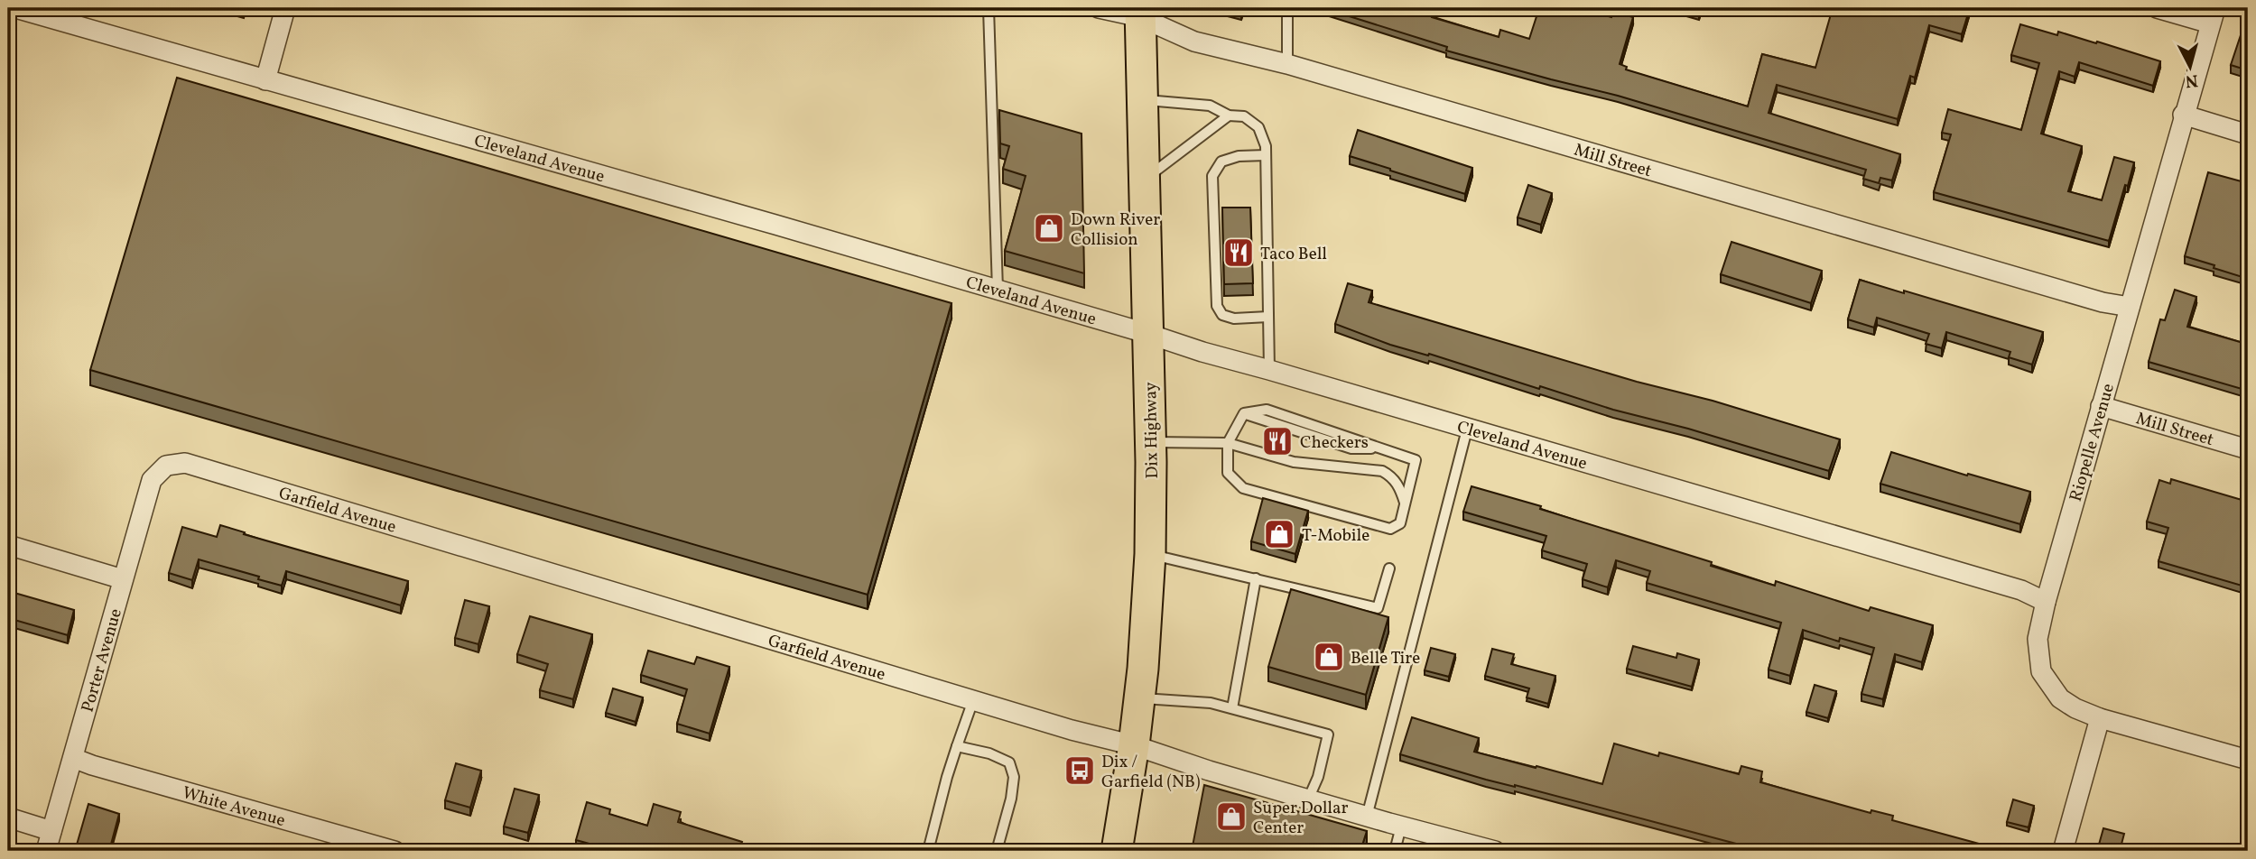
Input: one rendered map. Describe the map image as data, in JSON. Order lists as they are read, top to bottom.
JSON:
{
  "streets": {
    "main road": ["Dix Highway"],
    "street": [
      "Cleveland Avenue",
      "Mill Street",
      "Riopelle Avenue",
      "Garfield Avenue",
      "Porter Avenue",
      "White Avenue"
    ]
  },
  "crossings": [
    ["Cleveland Avenue", "Dix Highway"],
    ["Cleveland Avenue", "Riopelle Avenue"],
    ["Mill Street", "Dix Highway"],
    ["Mill Street", "Riopelle Avenue"],
    ["Dix Highway", "Garfield Avenue"],
    ["Garfield Avenue", "Porter Avenue"],
    ["Porter Avenue", "White Avenue"]
  ],
  "places": {
    "shop": [
      "Down River Collision",
      "T-Mobile",
      "Belle Tire",
      "Super Dollar Center"
    ],
    "restaurant": ["Taco Bell", "Checkers"],
    "bus stop": ["Dix / Garfield (NB)"]
  },
  "north": "bottom"
}
